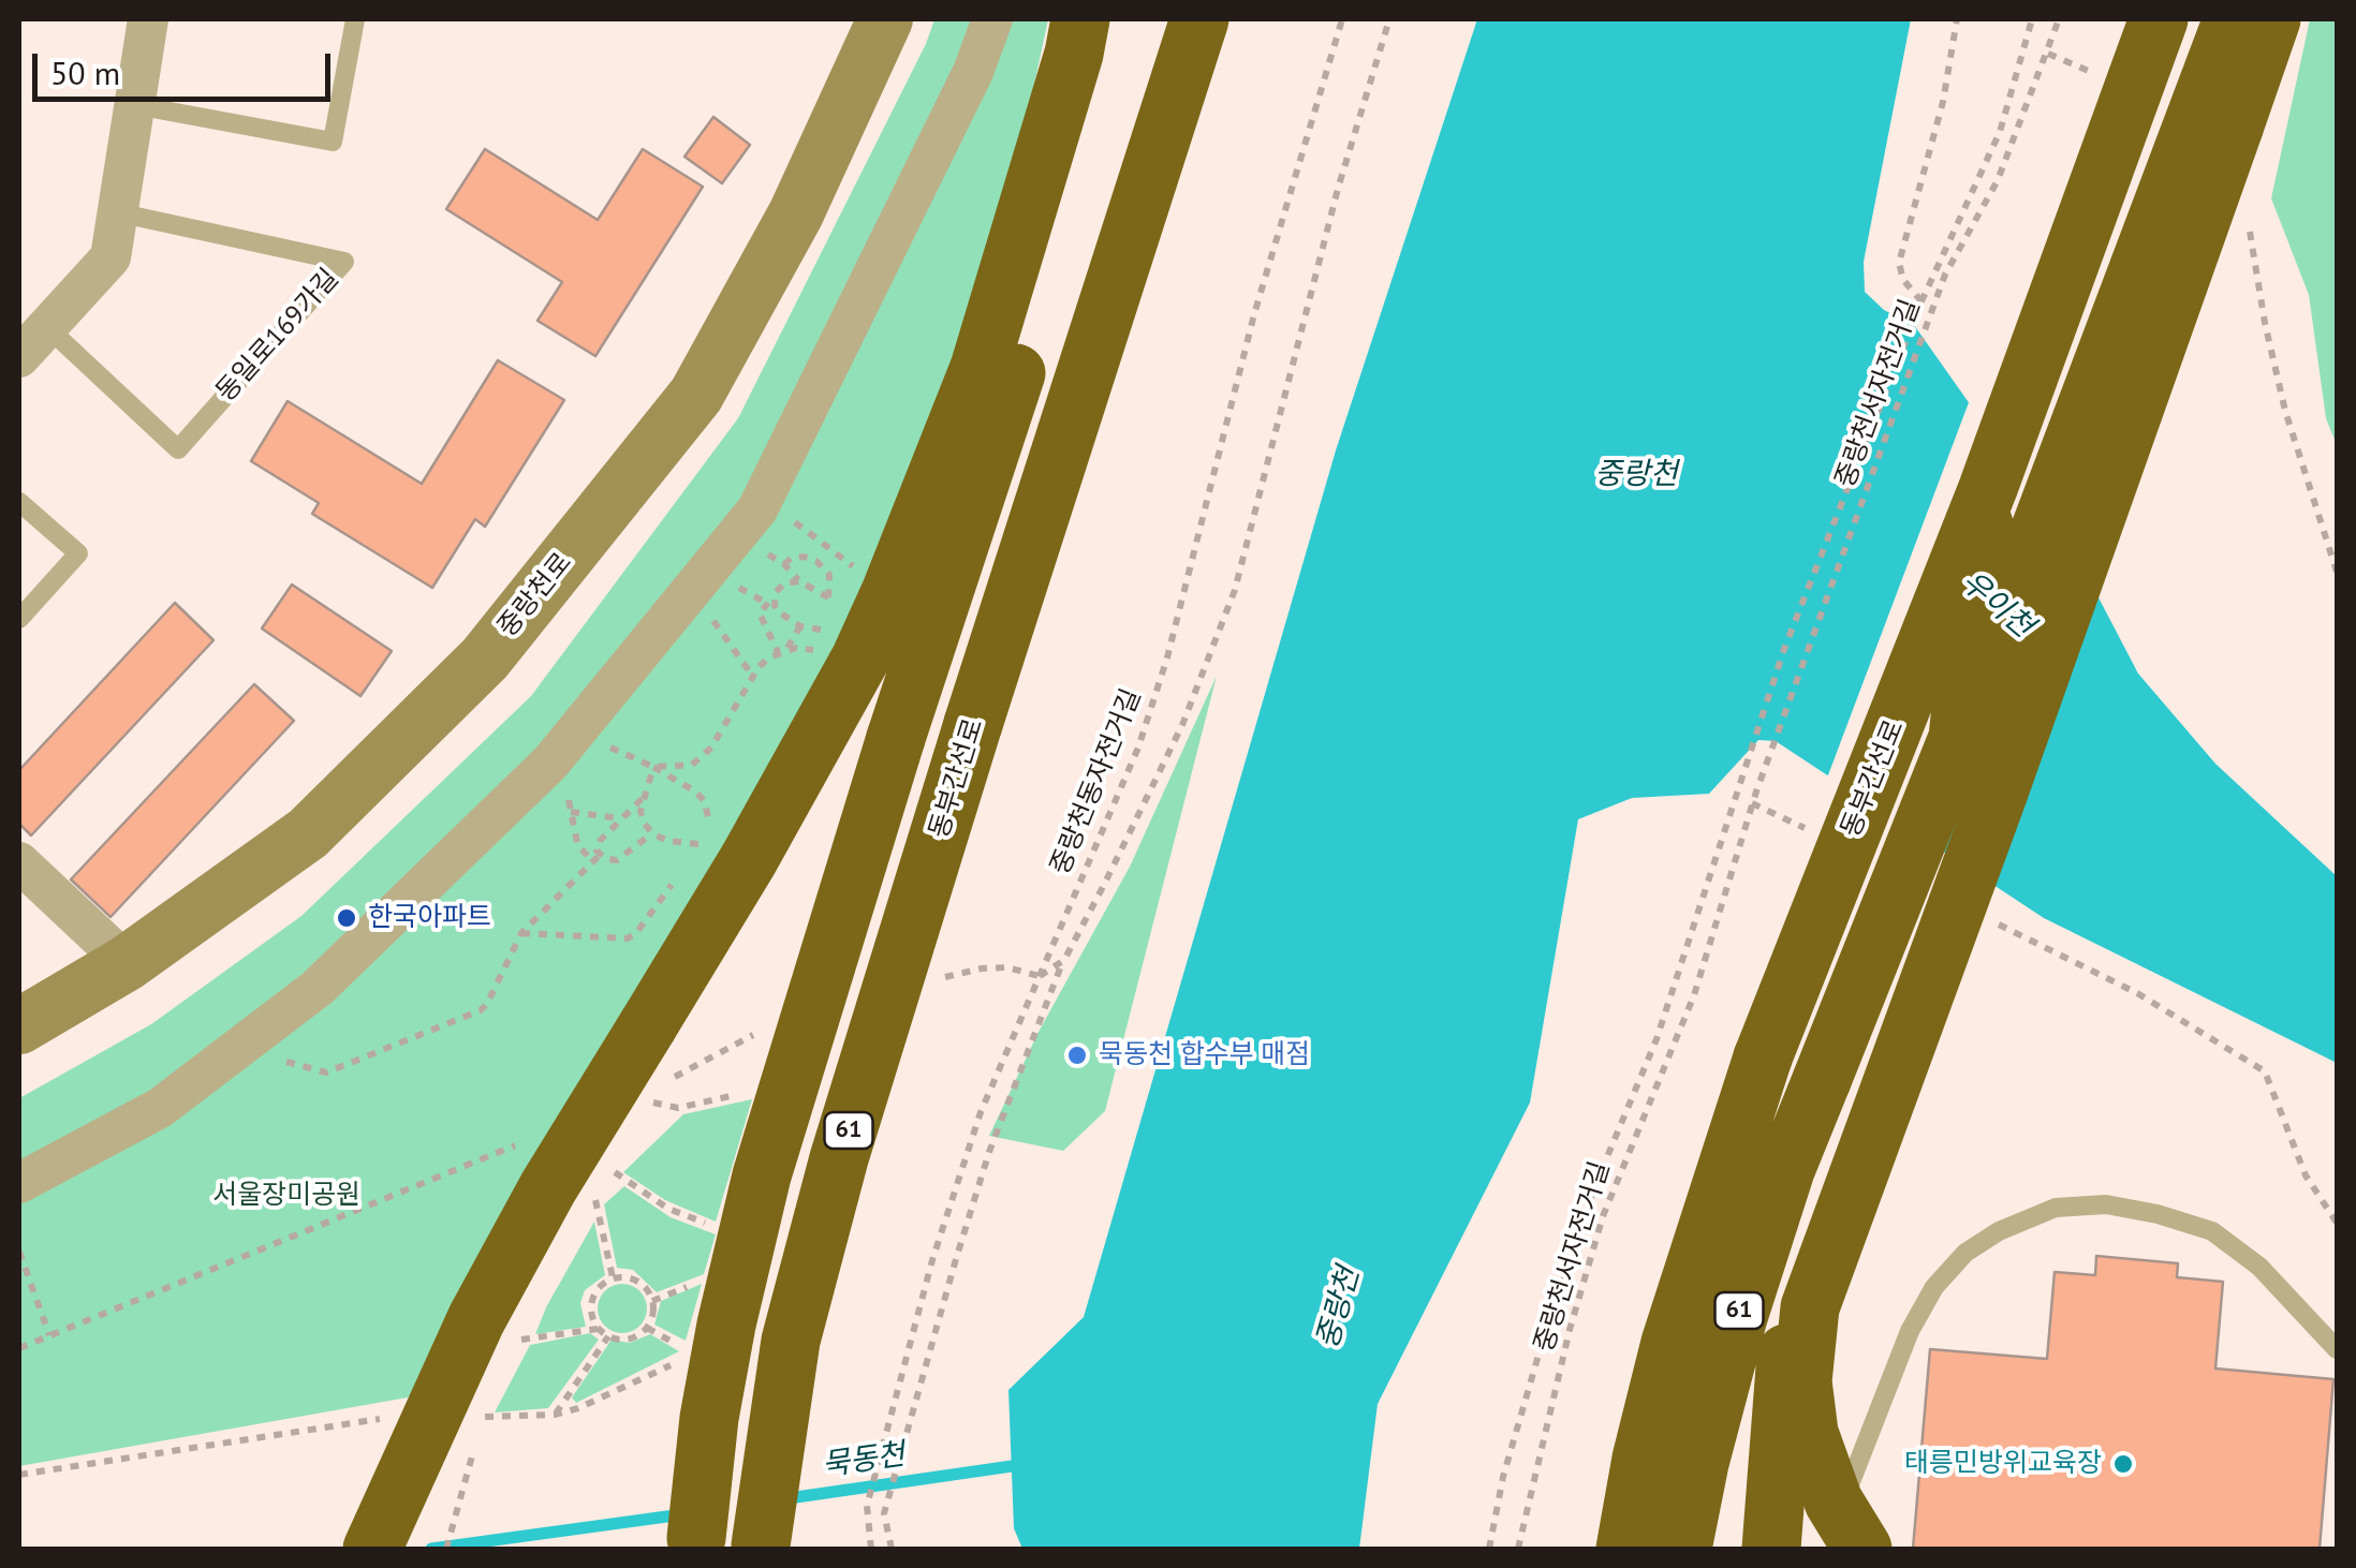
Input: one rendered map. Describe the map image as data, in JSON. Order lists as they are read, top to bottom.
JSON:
{
  "streets": {
    "highway": ["동부간선로", "61"],
    "main road": ["중랑천로"],
    "lane": ["동일로169가길"],
    "path": ["중랑천서자전거길", "중랑천동자전거길"]
  },
  "water": ["중랑천", "우이천", "묵동천"],
  "parks": ["서울장미공원"],
  "places": ["한국아파트", "묵동천 합수부 매점", "태릉민방위교육장"],
  "scale_bar": "50 m"
}
